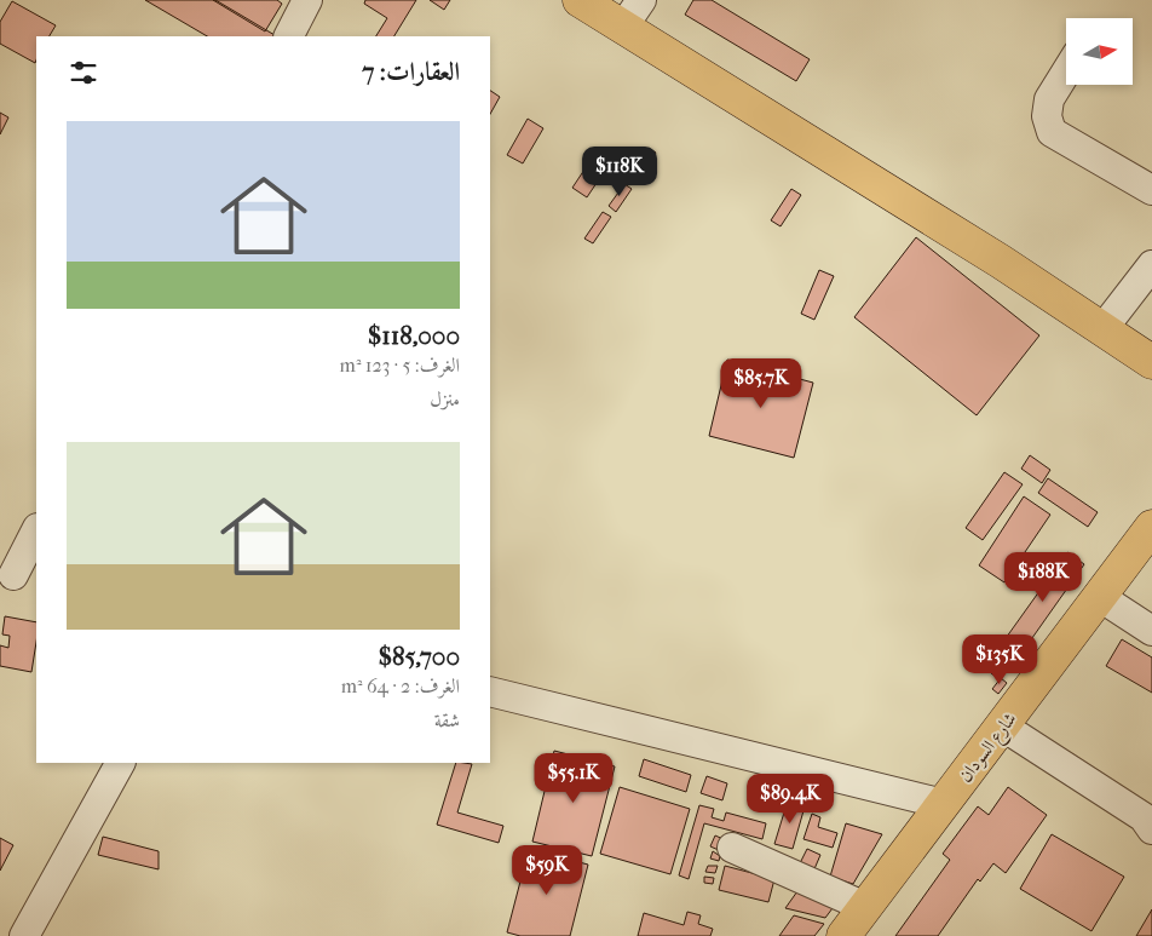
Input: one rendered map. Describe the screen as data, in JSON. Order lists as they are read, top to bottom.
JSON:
{
  "streets": {
    "main road": ["شارع السودان"]
  },
  "north": "right",
  "page": {
    "heading": "العقارات: 7",
    "list": [
      {
        "name": "$118,000",
        "note": "الغرف: 5 · 123 m² · منزل"
      },
      {
        "name": "$85,700",
        "note": "الغرف: 2 · 64 m² · شقة"
      }
    ],
    "price": [
      "$118K",
      "$85.7K",
      "$188K",
      "$135K",
      "$55.1K",
      "$89.4K",
      "$59K"
    ]
  }
}
